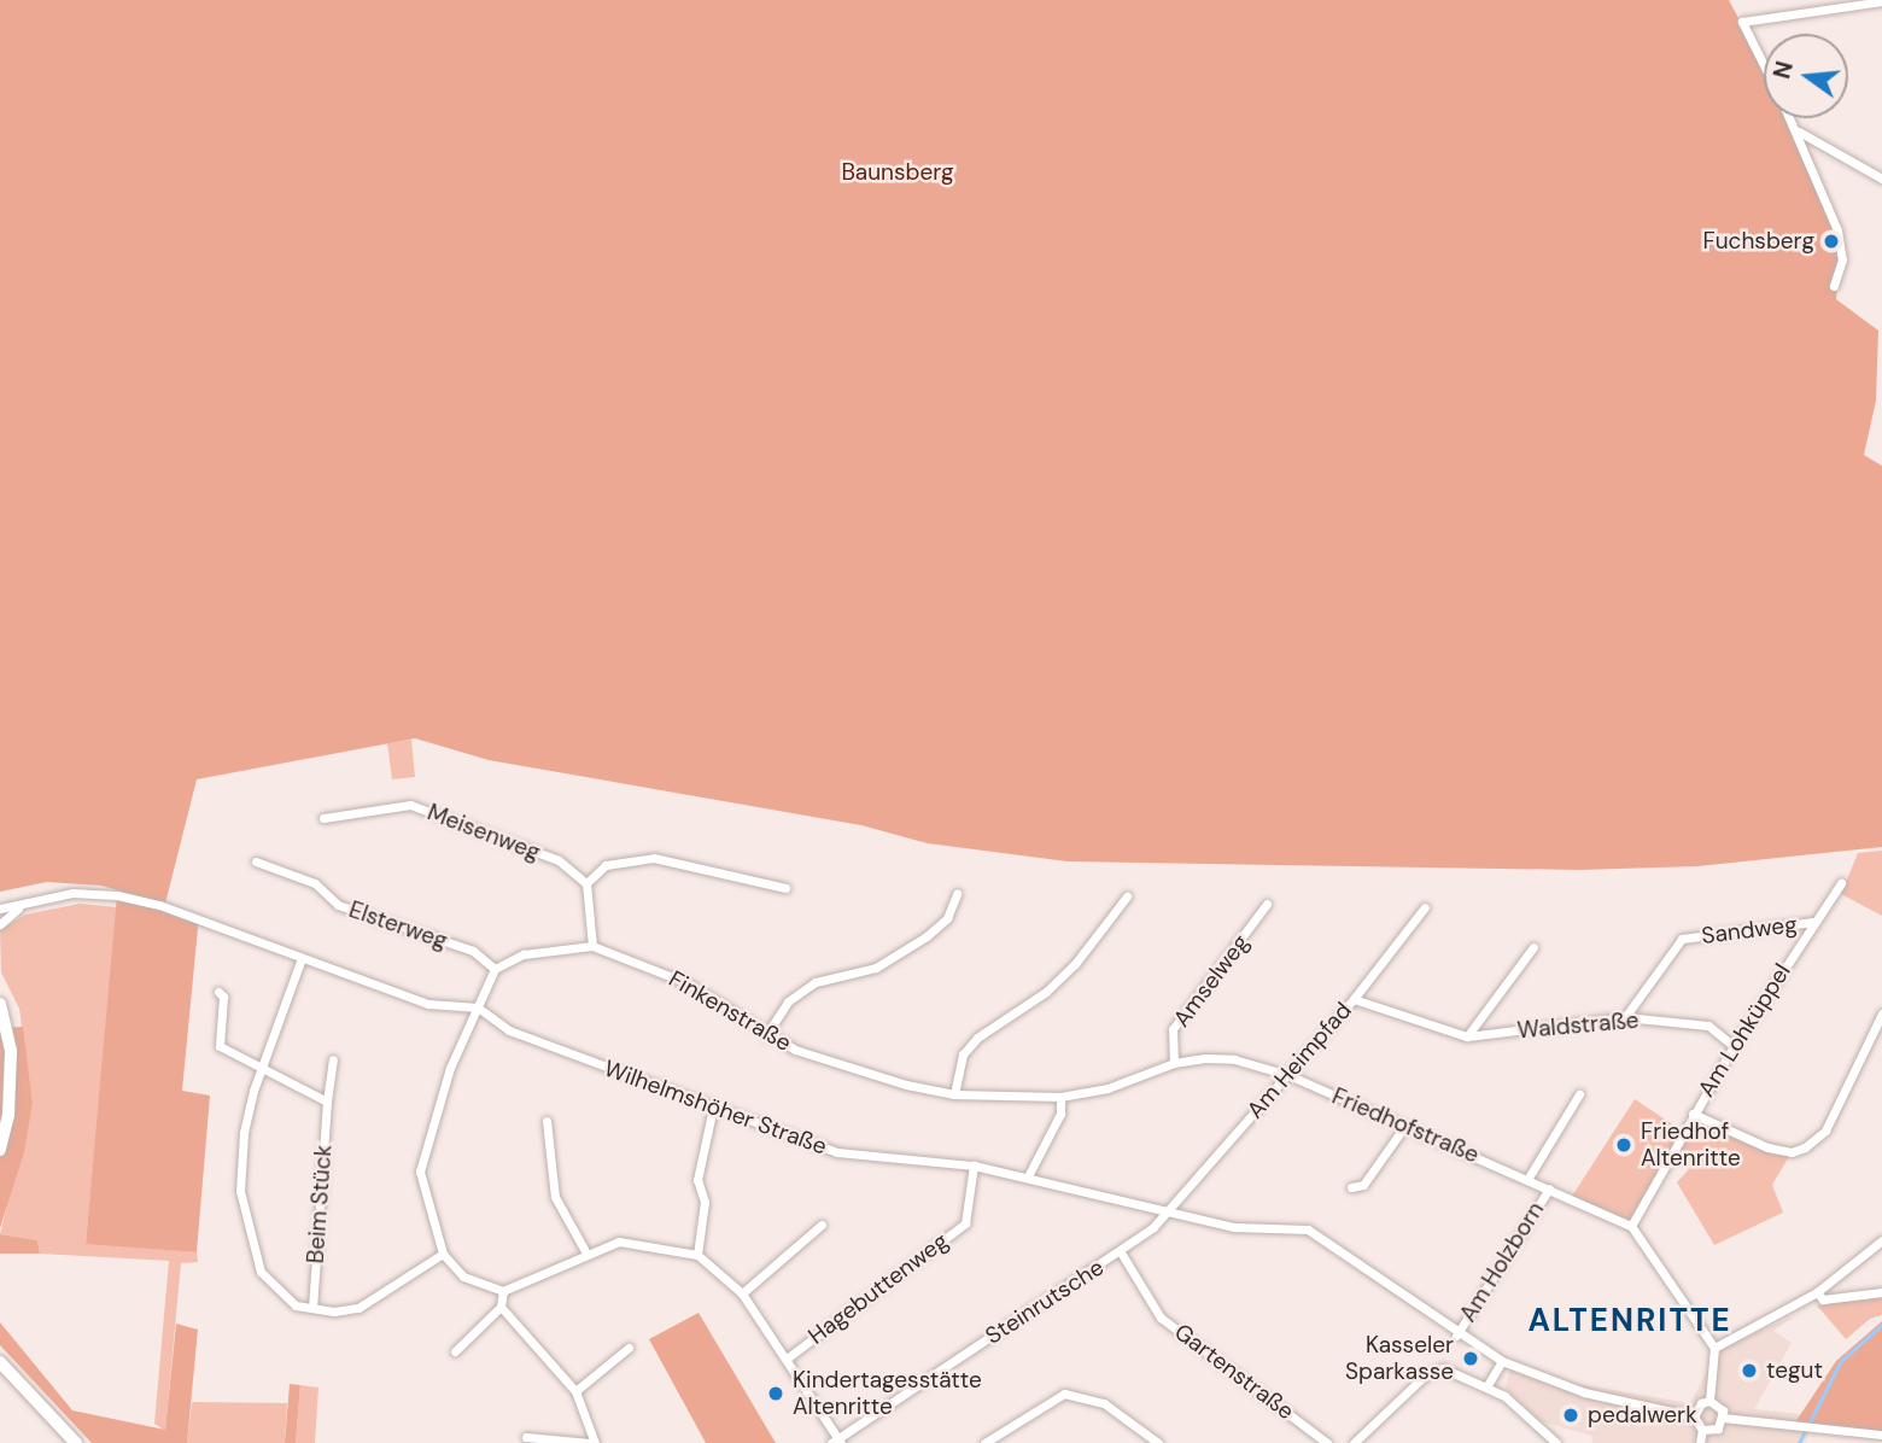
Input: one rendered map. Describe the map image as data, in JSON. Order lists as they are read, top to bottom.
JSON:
{
  "streets": {
    "street": [
      "Meisenweg",
      "Elsterweg",
      "Sandweg",
      "Amselweg",
      "Finkenstraße",
      "Waldstraße",
      "Am Lohküppel",
      "Am Heimpfad",
      "Wilhelmshöher Straße",
      "Friedhofstraße",
      "Beim Stück",
      "Am Holzborn",
      "Hagebuttenweg",
      "Steinrutsche",
      "Gartenstraße"
    ]
  },
  "crossings": [
    ["Elsterweg", "Finkenstraße"],
    ["Sandweg", "Waldstraße"],
    ["Sandweg", "Am Lohküppel"],
    ["Amselweg", "Finkenstraße"],
    ["Finkenstraße", "Friedhofstraße"],
    ["Waldstraße", "Am Lohküppel"],
    ["Waldstraße", "Am Heimpfad"],
    ["Am Lohküppel", "Friedhofstraße"],
    ["Am Heimpfad", "Wilhelmshöher Straße"],
    ["Am Heimpfad", "Friedhofstraße"],
    ["Am Heimpfad", "Steinrutsche"],
    ["Wilhelmshöher Straße", "Am Holzborn"],
    ["Wilhelmshöher Straße", "Hagebuttenweg"],
    ["Wilhelmshöher Straße", "Steinrutsche"],
    ["Friedhofstraße", "Am Holzborn"],
    ["Steinrutsche", "Gartenstraße"]
  ],
  "districts": ["ALTENRITTE"],
  "parks": ["Baunsberg"],
  "places": [
    "Fuchsberg",
    "Friedhof Altenritte",
    "Kasseler Sparkasse",
    "tegut",
    "Kindertagesstätte Altenritte",
    "pedalwerk"
  ],
  "north": "left"
}
